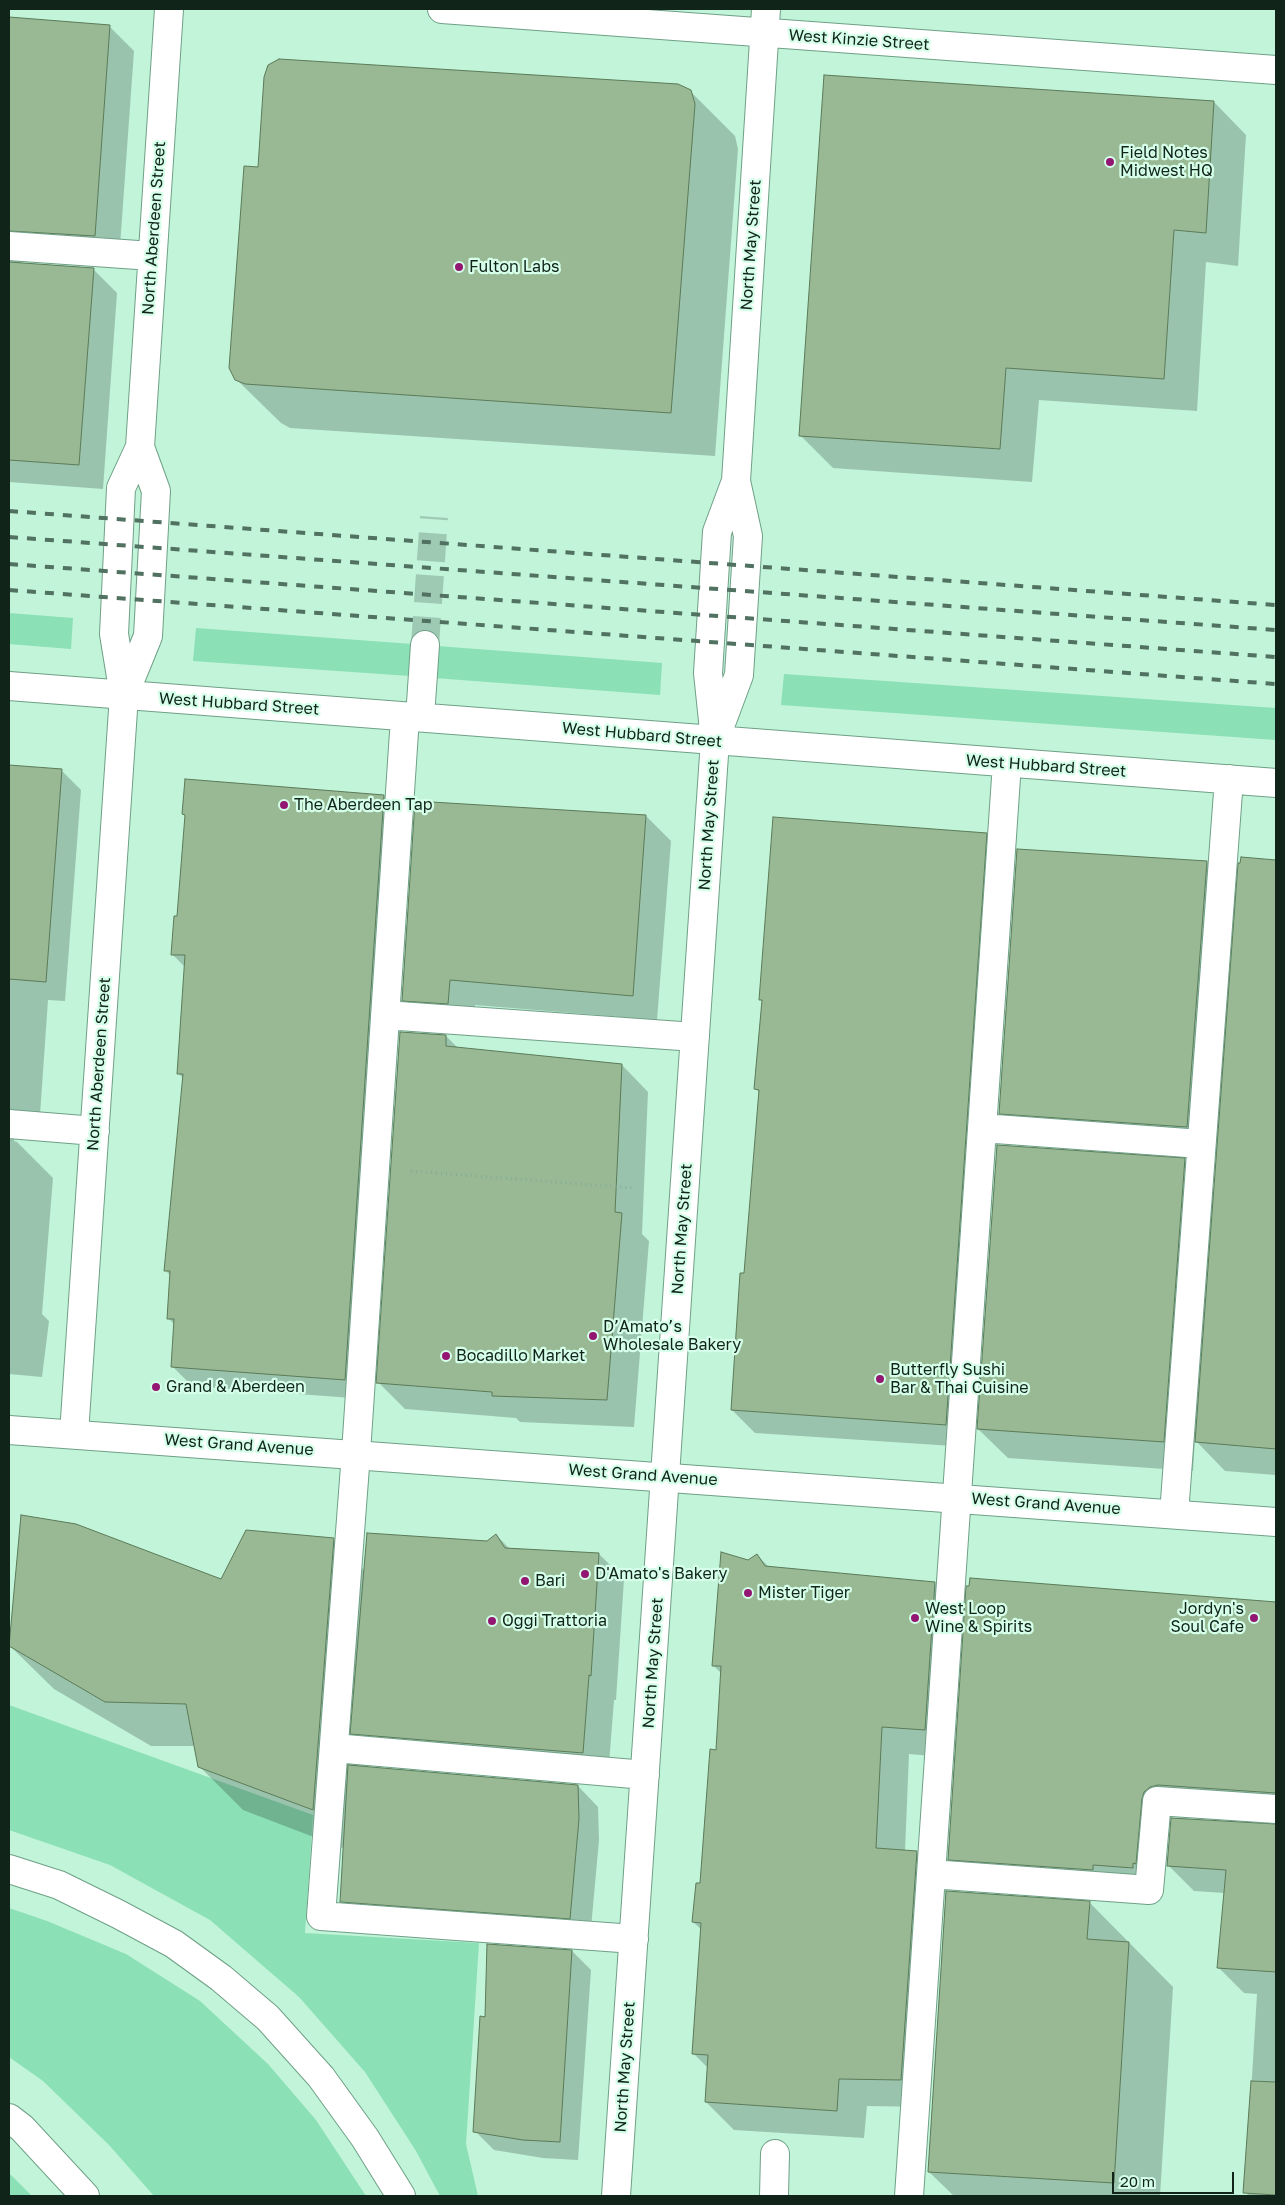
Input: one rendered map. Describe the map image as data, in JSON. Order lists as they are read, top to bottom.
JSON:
{
  "streets": {
    "main road": [
      "West Kinzie Street",
      "North Aberdeen Street",
      "North May Street",
      "West Hubbard Street",
      "West Grand Avenue"
    ]
  },
  "crossings": [
    ["West Kinzie Street", "North May Street"],
    ["North Aberdeen Street", "West Hubbard Street"],
    ["North Aberdeen Street", "West Grand Avenue"],
    ["North May Street", "West Hubbard Street"],
    ["North May Street", "West Grand Avenue"]
  ],
  "places": [
    "Field Notes Midwest HQ",
    "Fulton Labs",
    "The Aberdeen Tap",
    "D’Amato’s Wholesale Bakery",
    "Bocadillo Market",
    "Butterfly Sushi Bar & Thai Cuisine",
    "Grand & Aberdeen",
    "D'Amato's Bakery",
    "Bari",
    "Mister Tiger",
    "West Loop Wine & Spirits",
    "Jordyn's Soul Cafe",
    "Oggi Trattoria"
  ],
  "scale_bar": "20 m"
}
